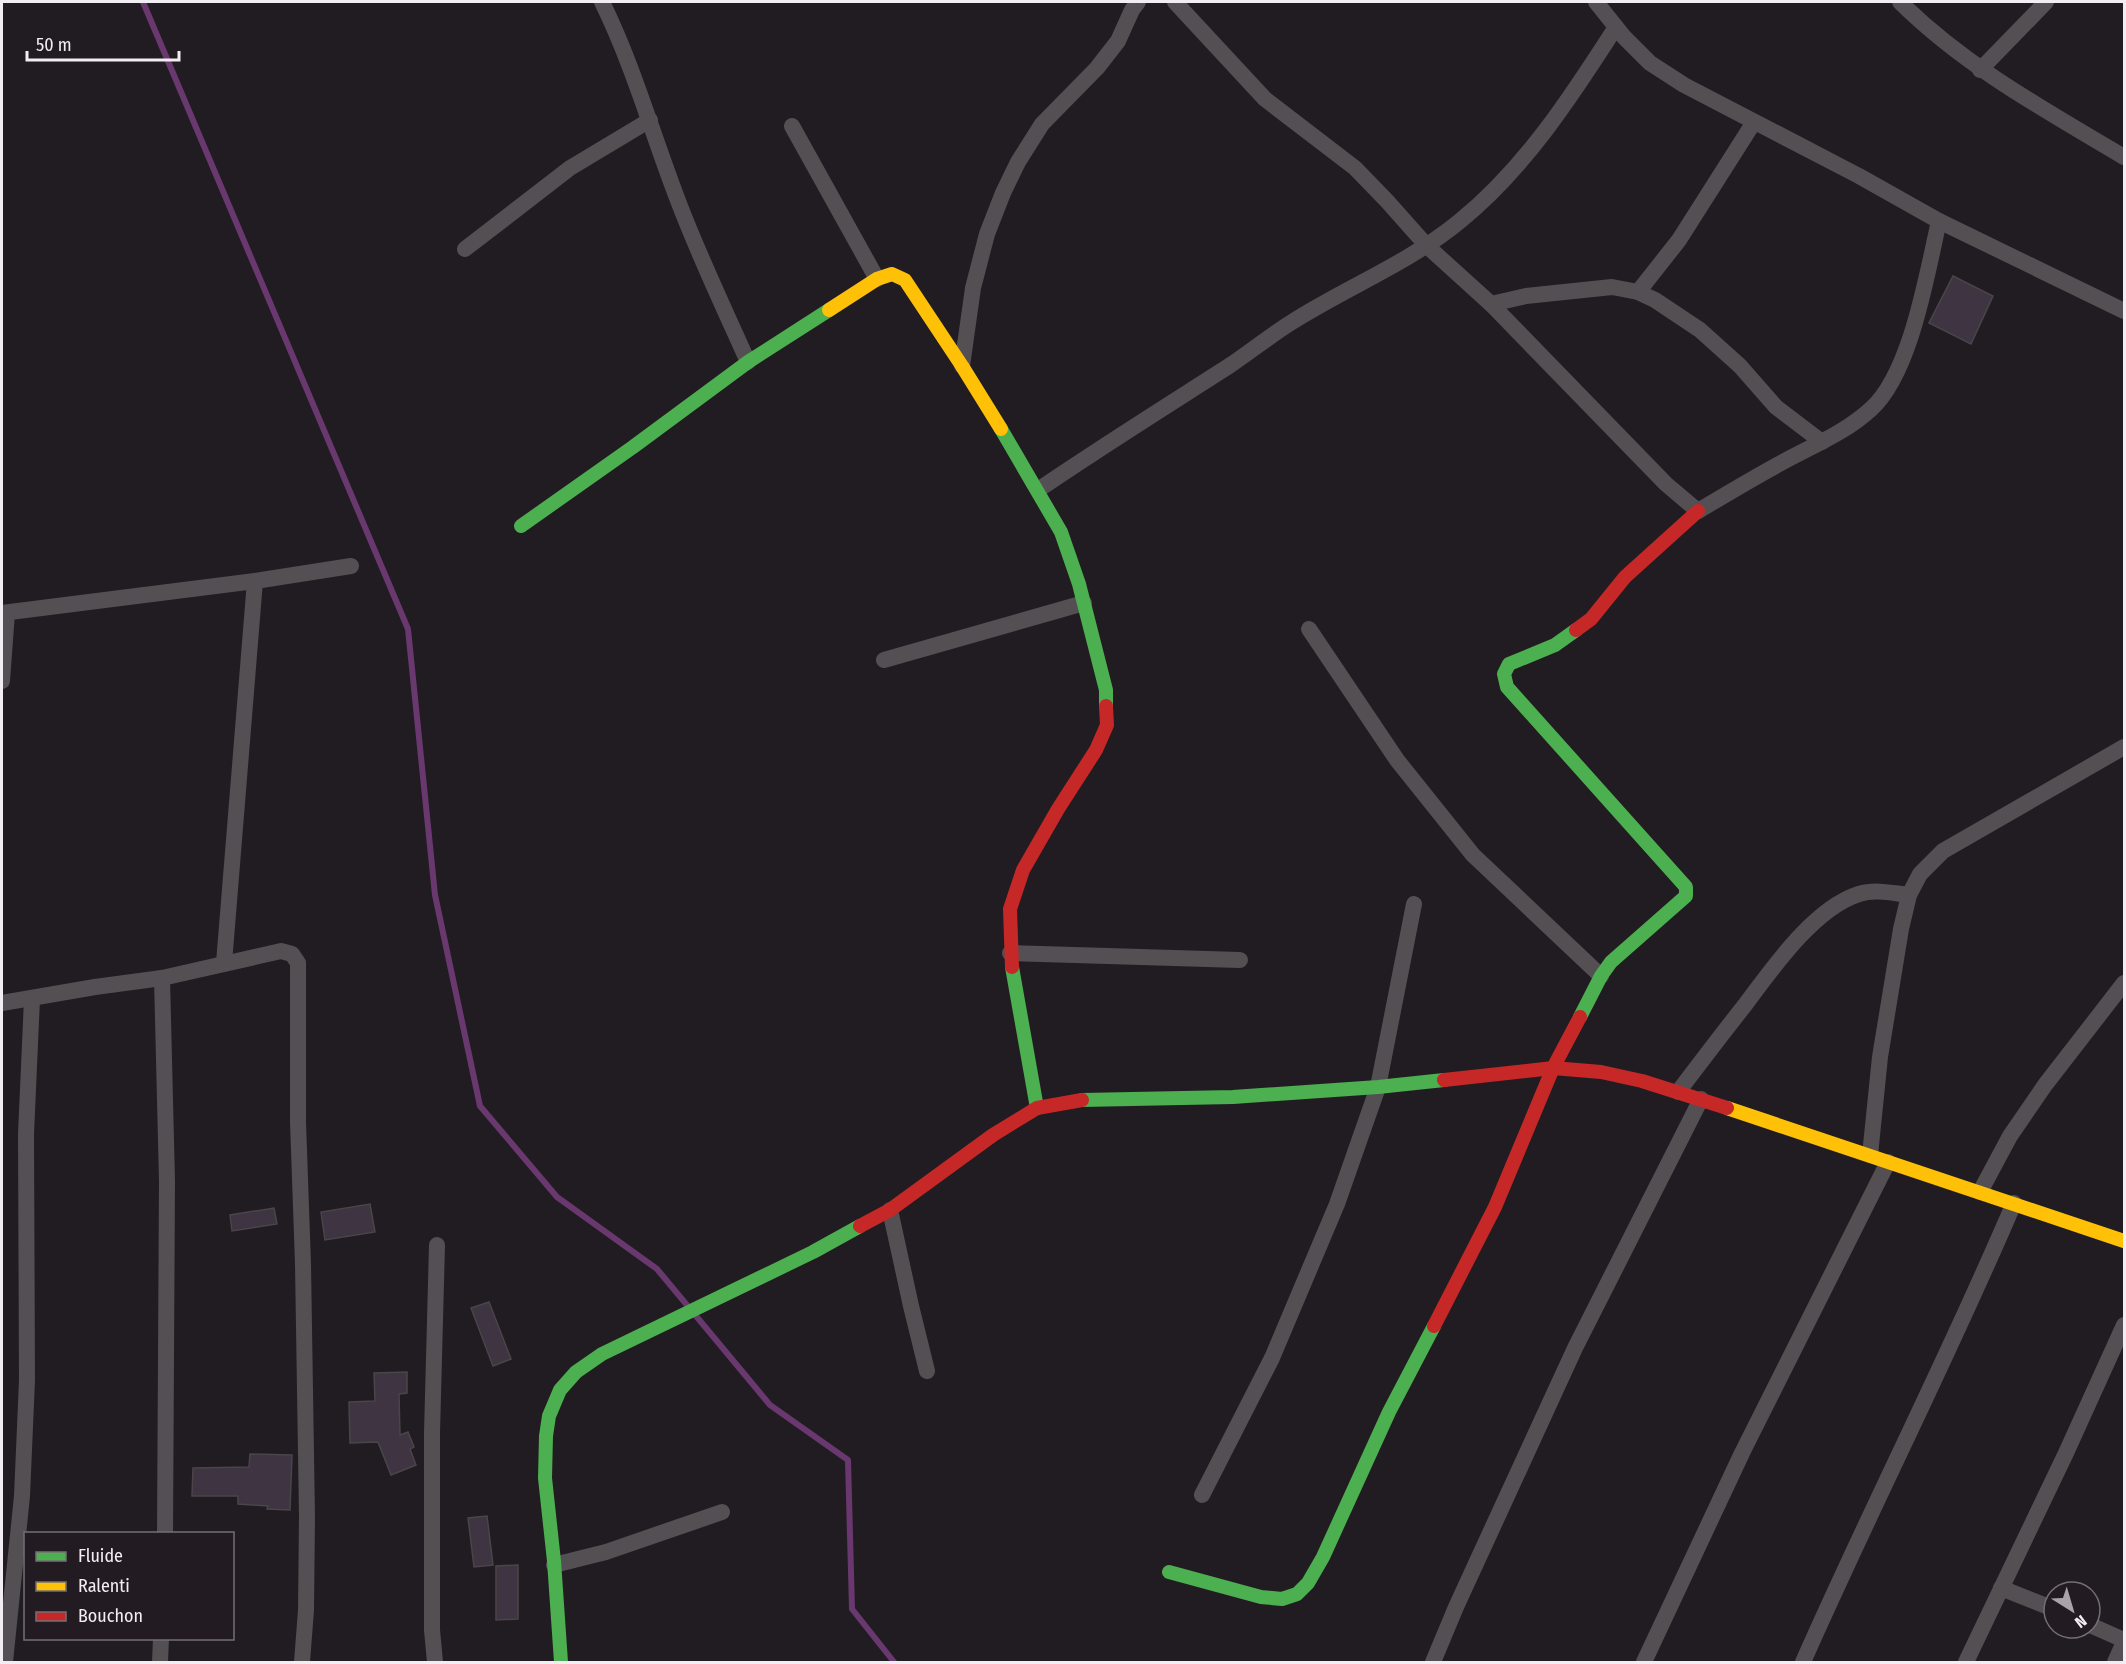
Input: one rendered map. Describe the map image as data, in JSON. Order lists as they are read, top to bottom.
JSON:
{
  "legend": ["Fluide", "Ralenti", "Bouchon"],
  "scale_bar": "50 m",
  "north": "bottom right"
}
